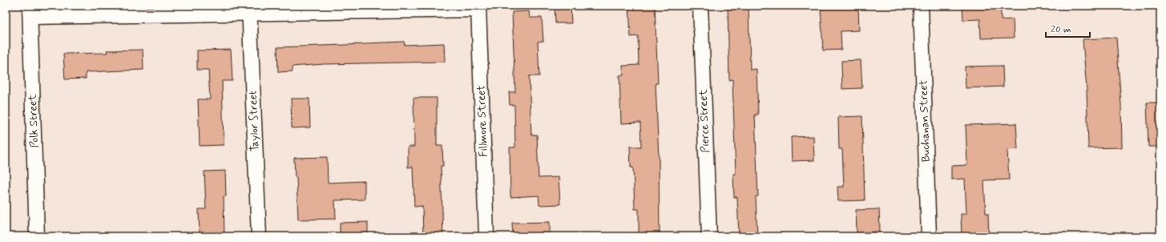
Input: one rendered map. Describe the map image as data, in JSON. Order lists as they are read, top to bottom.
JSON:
{
  "streets": {
    "street": [
      "Polk Street",
      "Taylor Street",
      "Fillmore Street",
      "Pierce Street",
      "Buchanan Street"
    ]
  },
  "scale_bar": "20 m"
}
